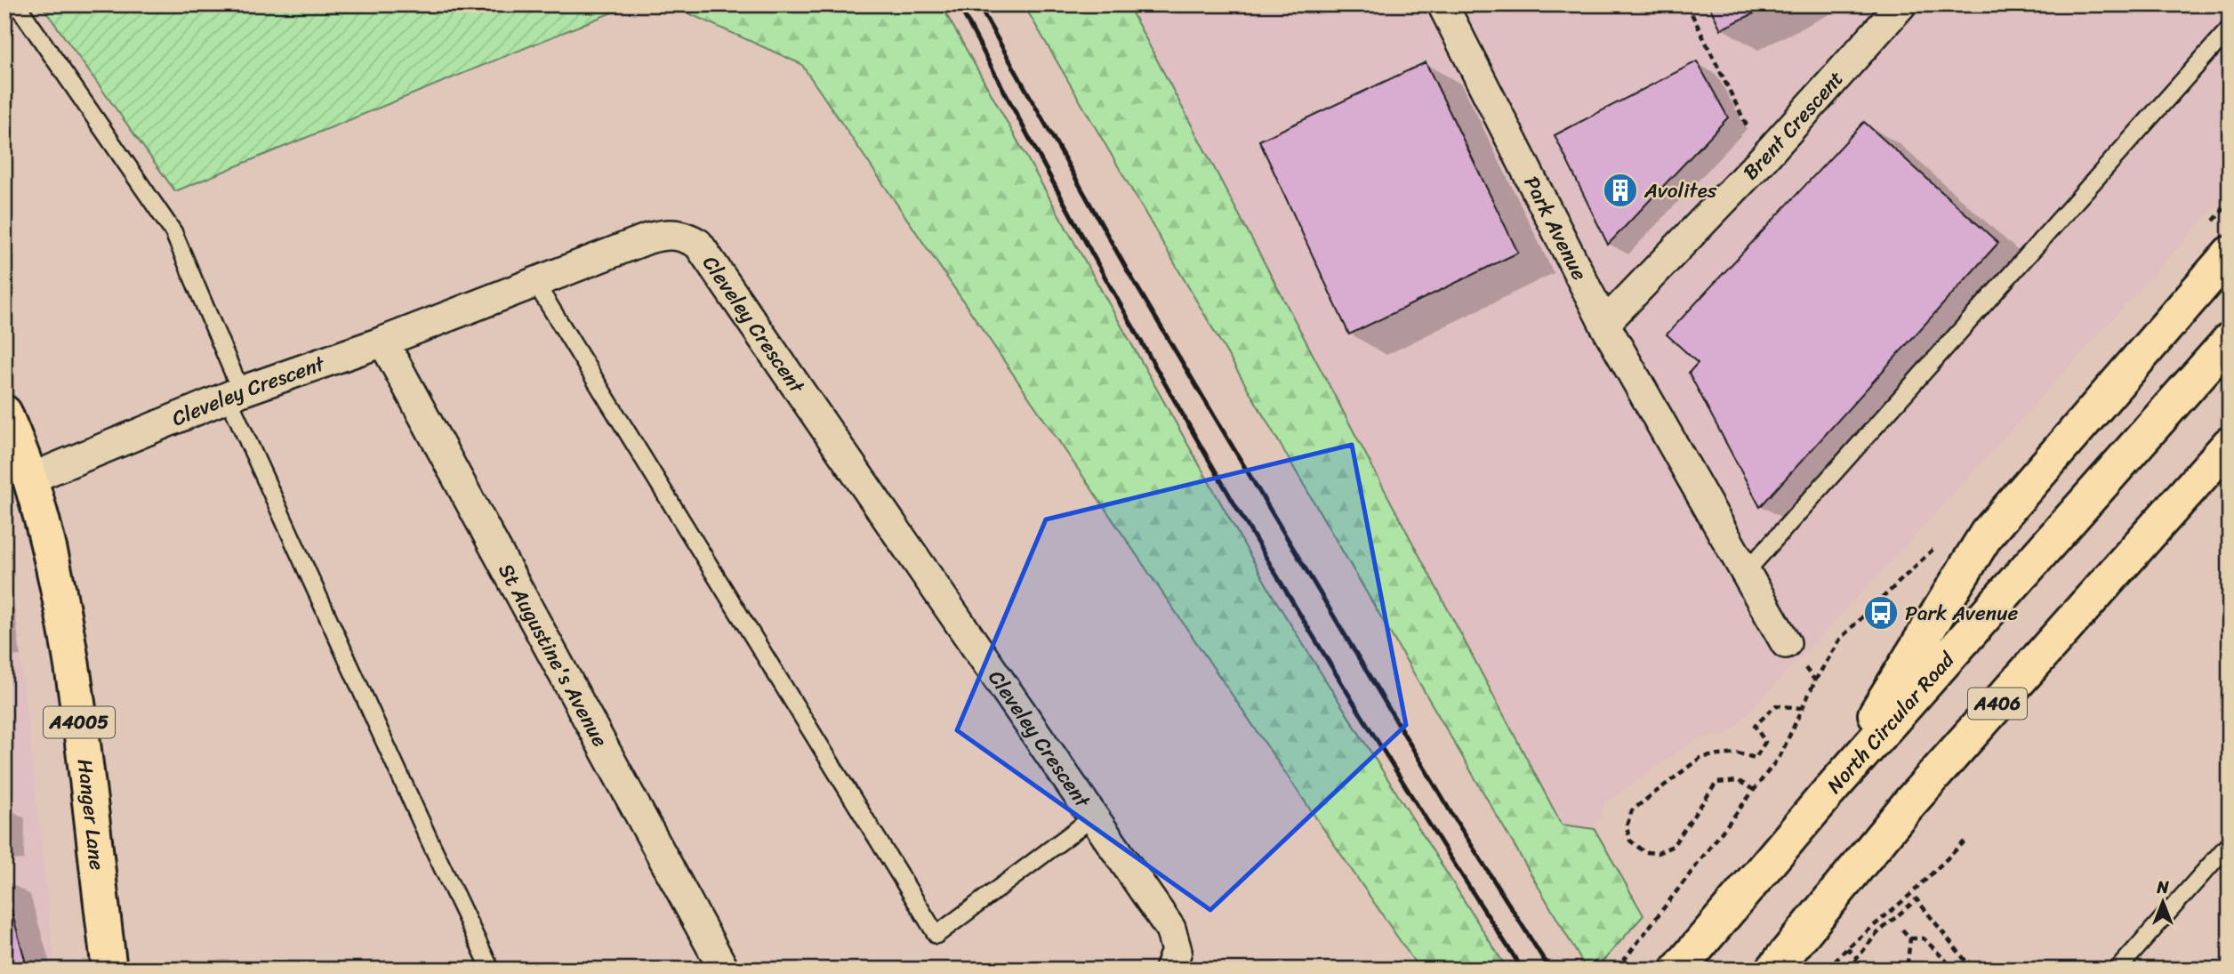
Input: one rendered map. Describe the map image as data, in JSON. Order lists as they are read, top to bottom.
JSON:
{
  "streets": {
    "main road": [
      "A406",
      "A4005",
      "North Circular Road",
      "Hanger Lane"
    ],
    "street": [
      "Brent Crescent",
      "Park Avenue",
      "Cleveley Crescent",
      "St Augustine's Avenue"
    ]
  },
  "crossings": [
    ["Brent Crescent", "Park Avenue"],
    ["Cleveley Crescent", "St Augustine's Avenue"],
    ["Cleveley Crescent", "Hanger Lane"]
  ],
  "places": {
    "building": ["Avolites"],
    "bus stop": ["Park Avenue"]
  },
  "north": "top"
}
